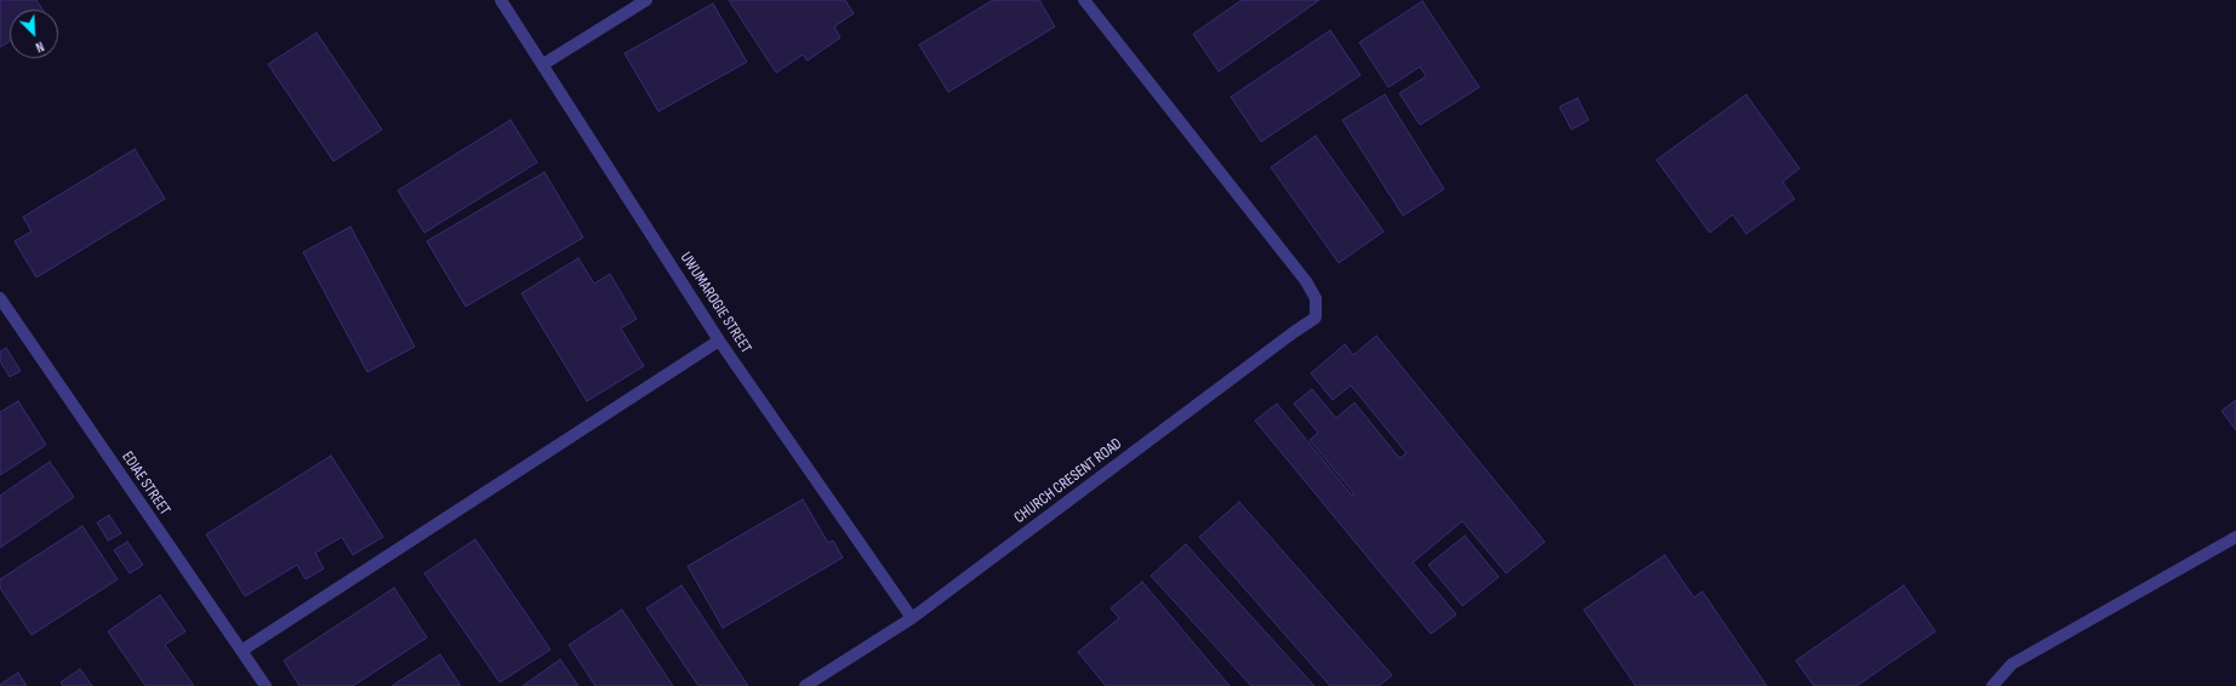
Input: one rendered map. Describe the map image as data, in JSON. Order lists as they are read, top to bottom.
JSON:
{
  "streets": {
    "street": ["UWUMAROGIE STREET", "CHURCH CRESENT ROAD", "EDIAE STREET"]
  },
  "crossings": [
    ["UWUMAROGIE STREET", "CHURCH CRESENT ROAD"]
  ],
  "north": "bottom right"
}
